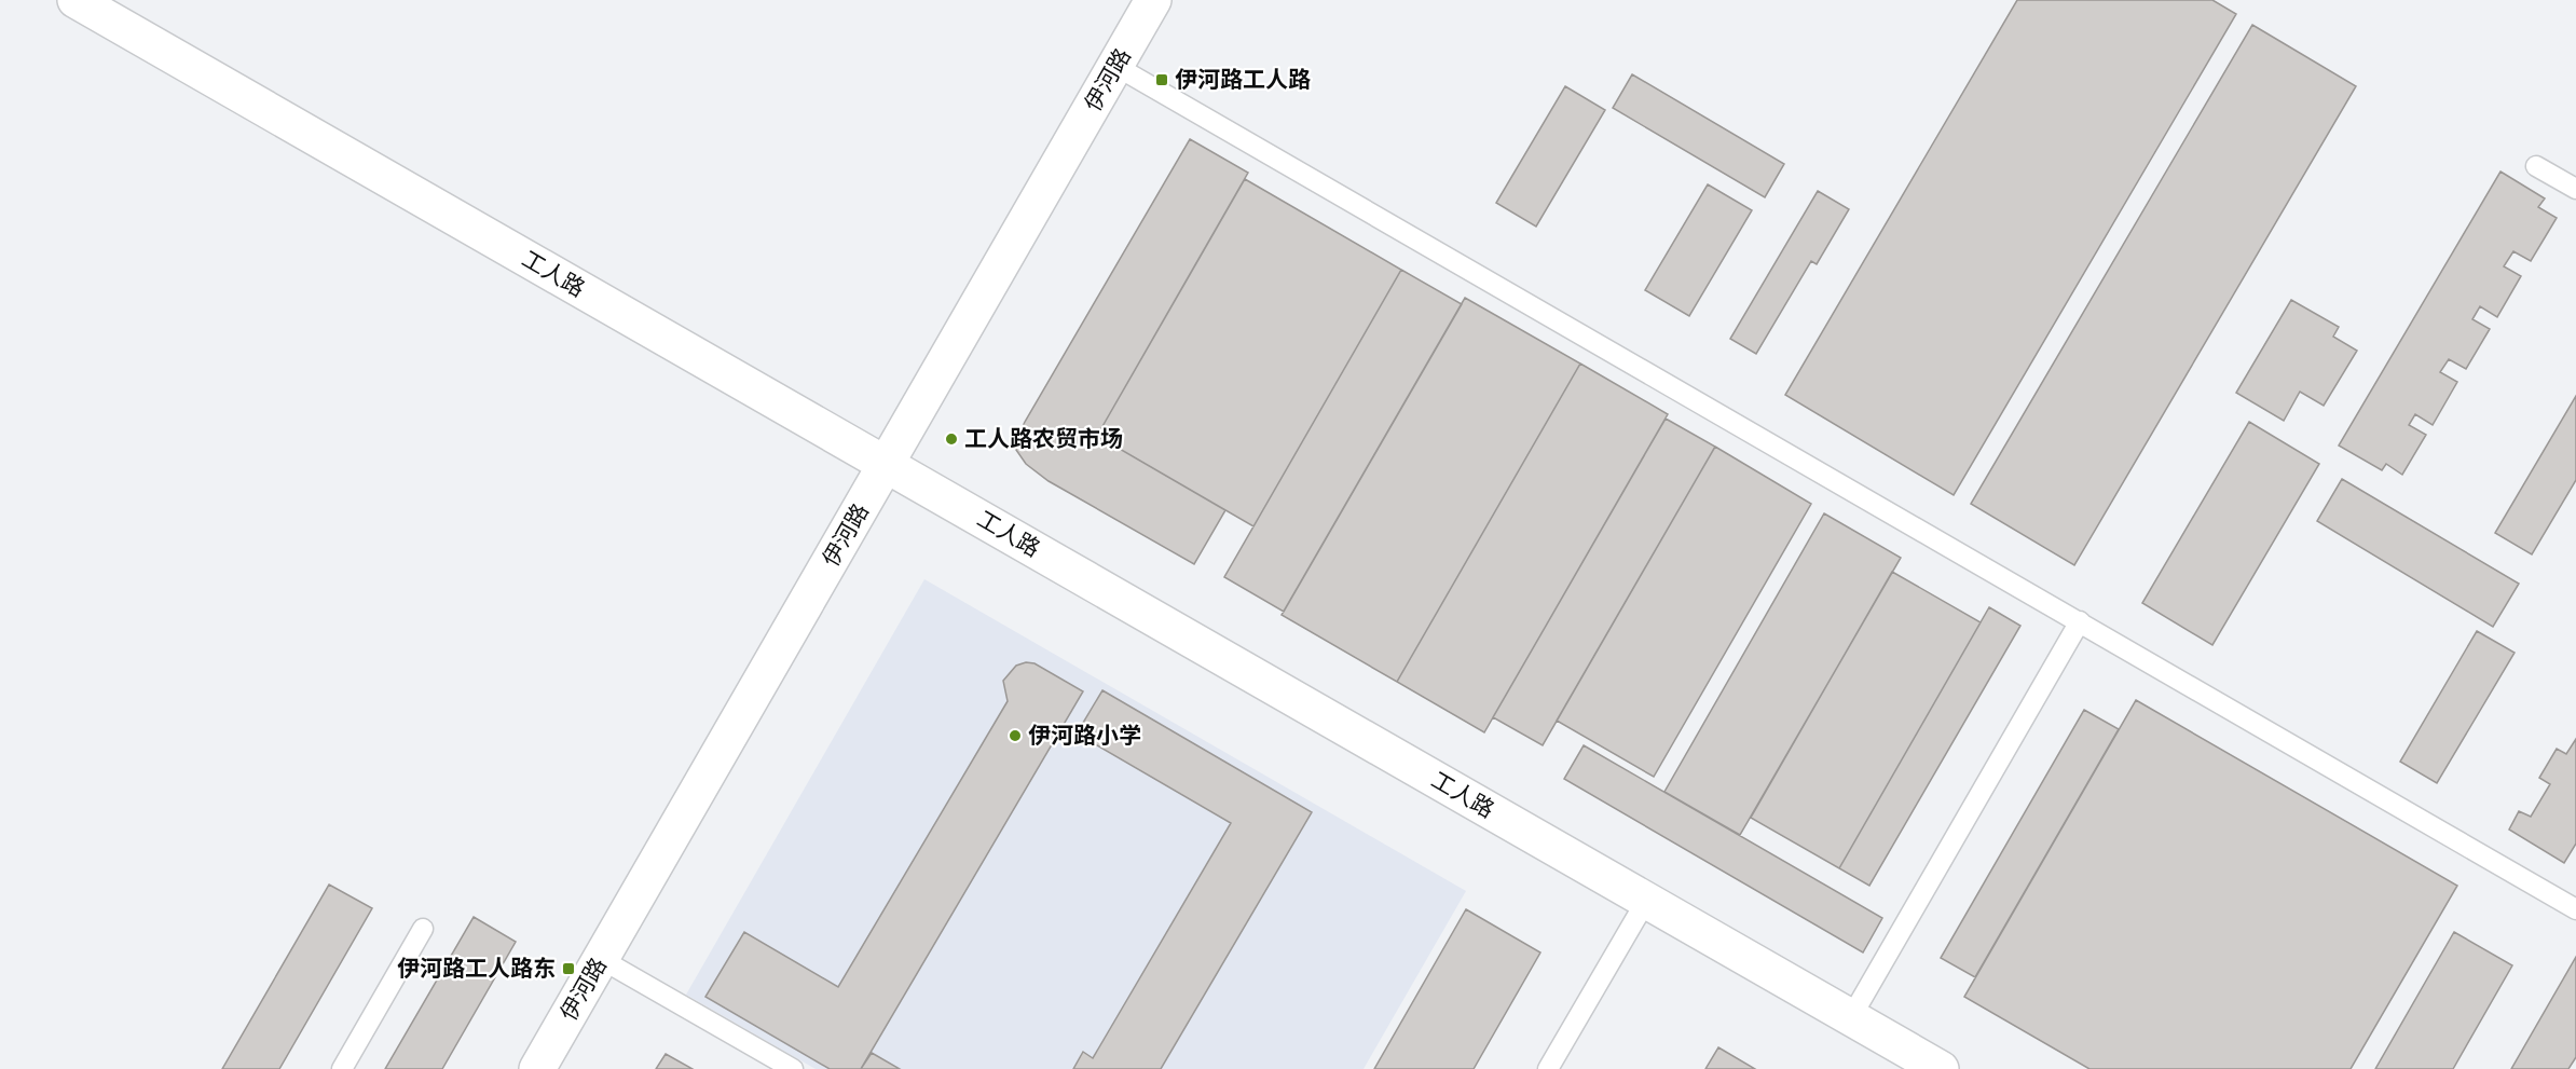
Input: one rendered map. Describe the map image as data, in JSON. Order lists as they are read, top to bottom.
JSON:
{
  "streets": {
    "street": ["伊河路", "工人路"]
  },
  "crossings": [
    ["伊河路", "工人路"]
  ],
  "places": {
    "transit": ["伊河路工人路", "伊河路工人路东"],
    "other": ["工人路农贸市场", "伊河路小学"]
  }
}
